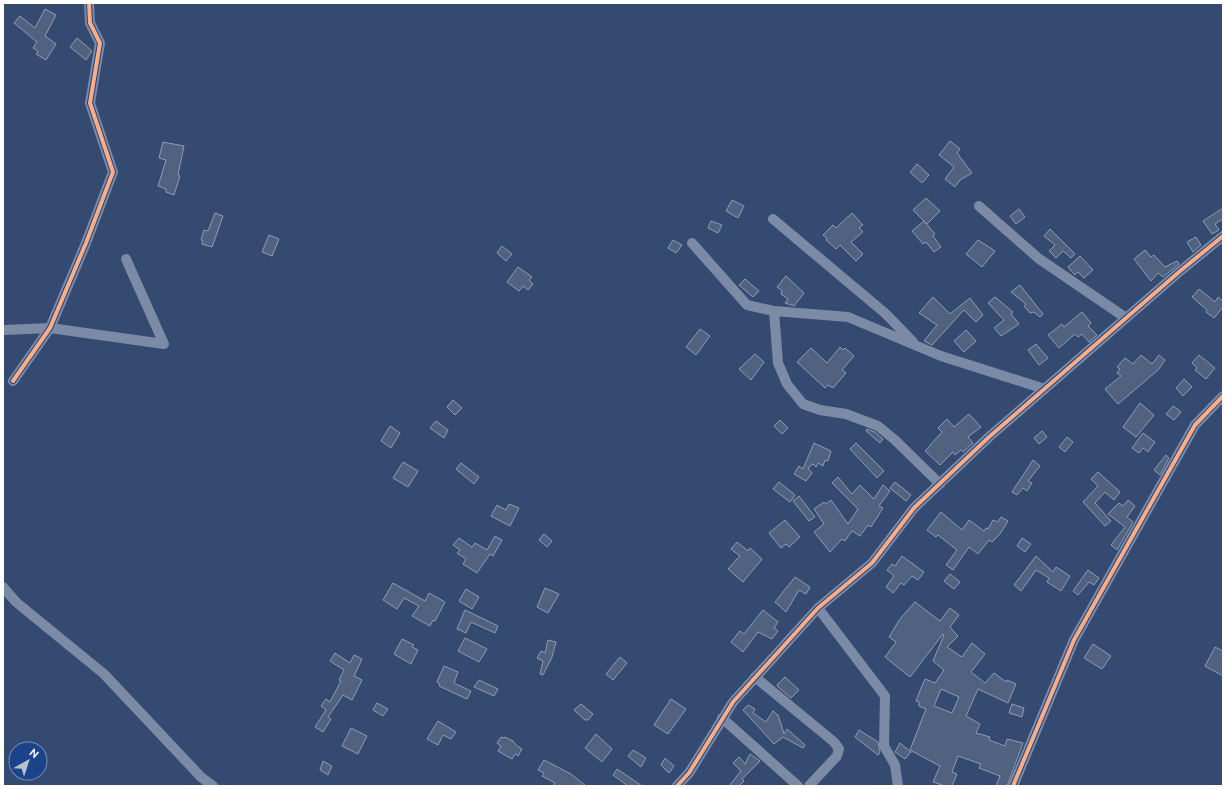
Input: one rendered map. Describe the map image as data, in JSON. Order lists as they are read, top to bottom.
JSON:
{
  "north": "top right"
}
